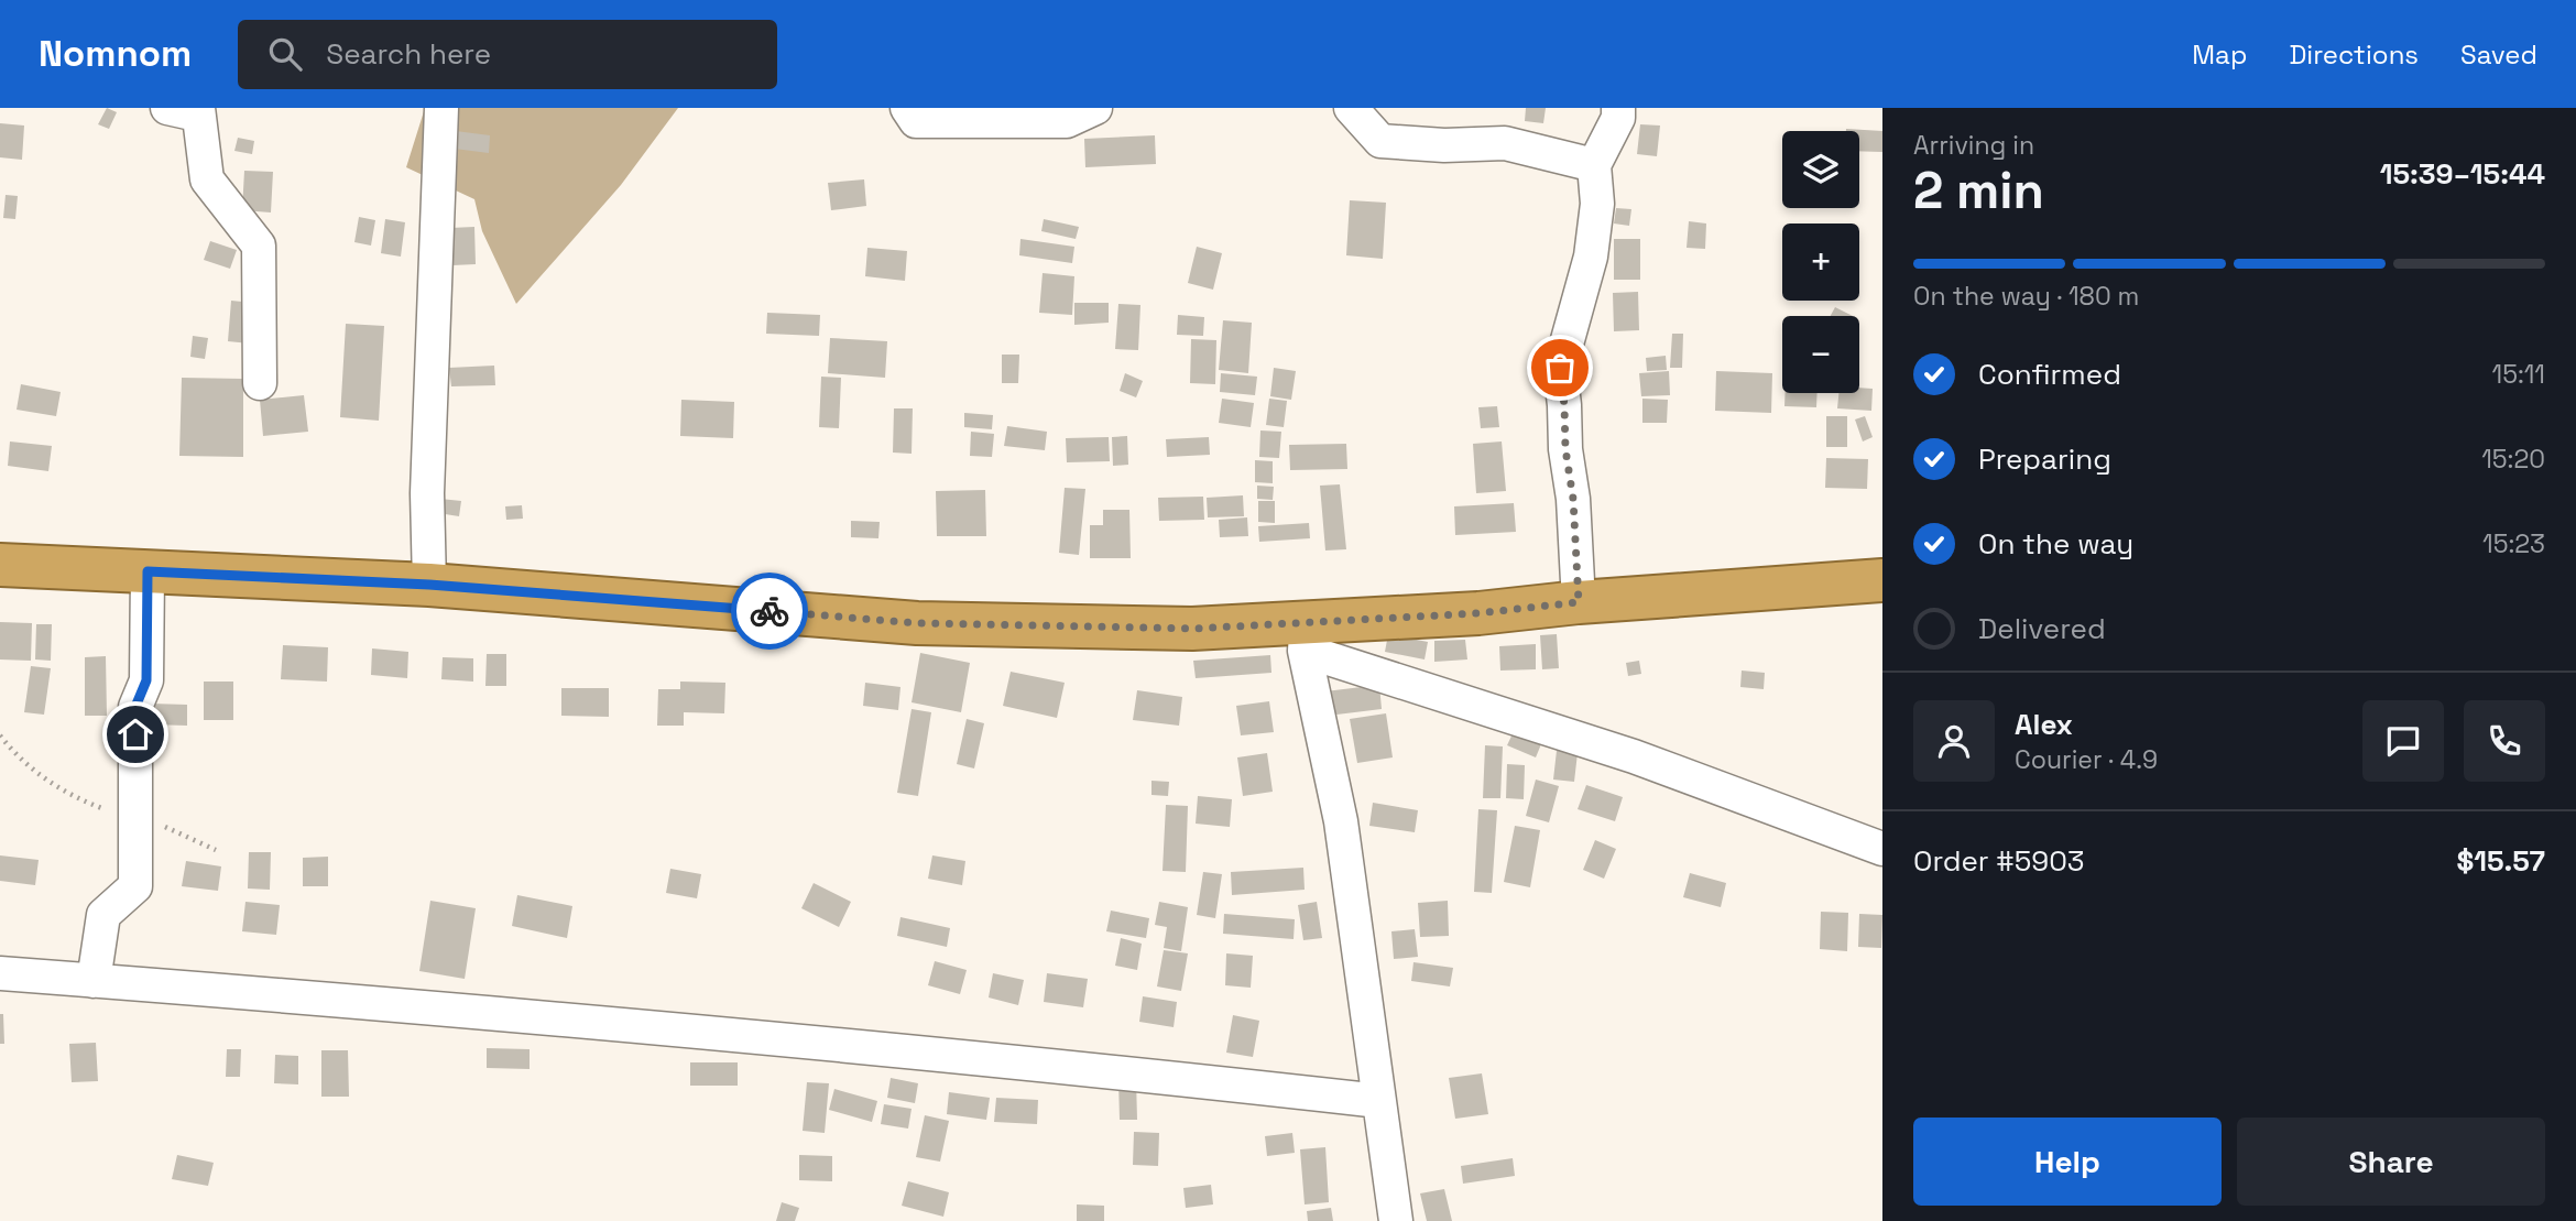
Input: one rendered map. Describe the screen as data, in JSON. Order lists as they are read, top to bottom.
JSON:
{
  "page": {
    "header": "Nomnom",
    "search": "Search here",
    "nav": ["Map", "Directions", "Saved"],
    "heading": ["2 min", "Arriving in", "15:39–15:44"],
    "panel": [
      "Alex",
      "Courier · 4.9",
      "Order #5903",
      "$15.57"
    ],
    "map_buttons": ["+", "−"],
    "bar": "On the way · 180 m",
    "list": [
      ["Confirmed", "15:11"],
      ["Preparing", "15:20"],
      ["On the way", "15:23"],
      "Delivered"
    ],
    "buttons": ["Help", "Share"]
  }
}
